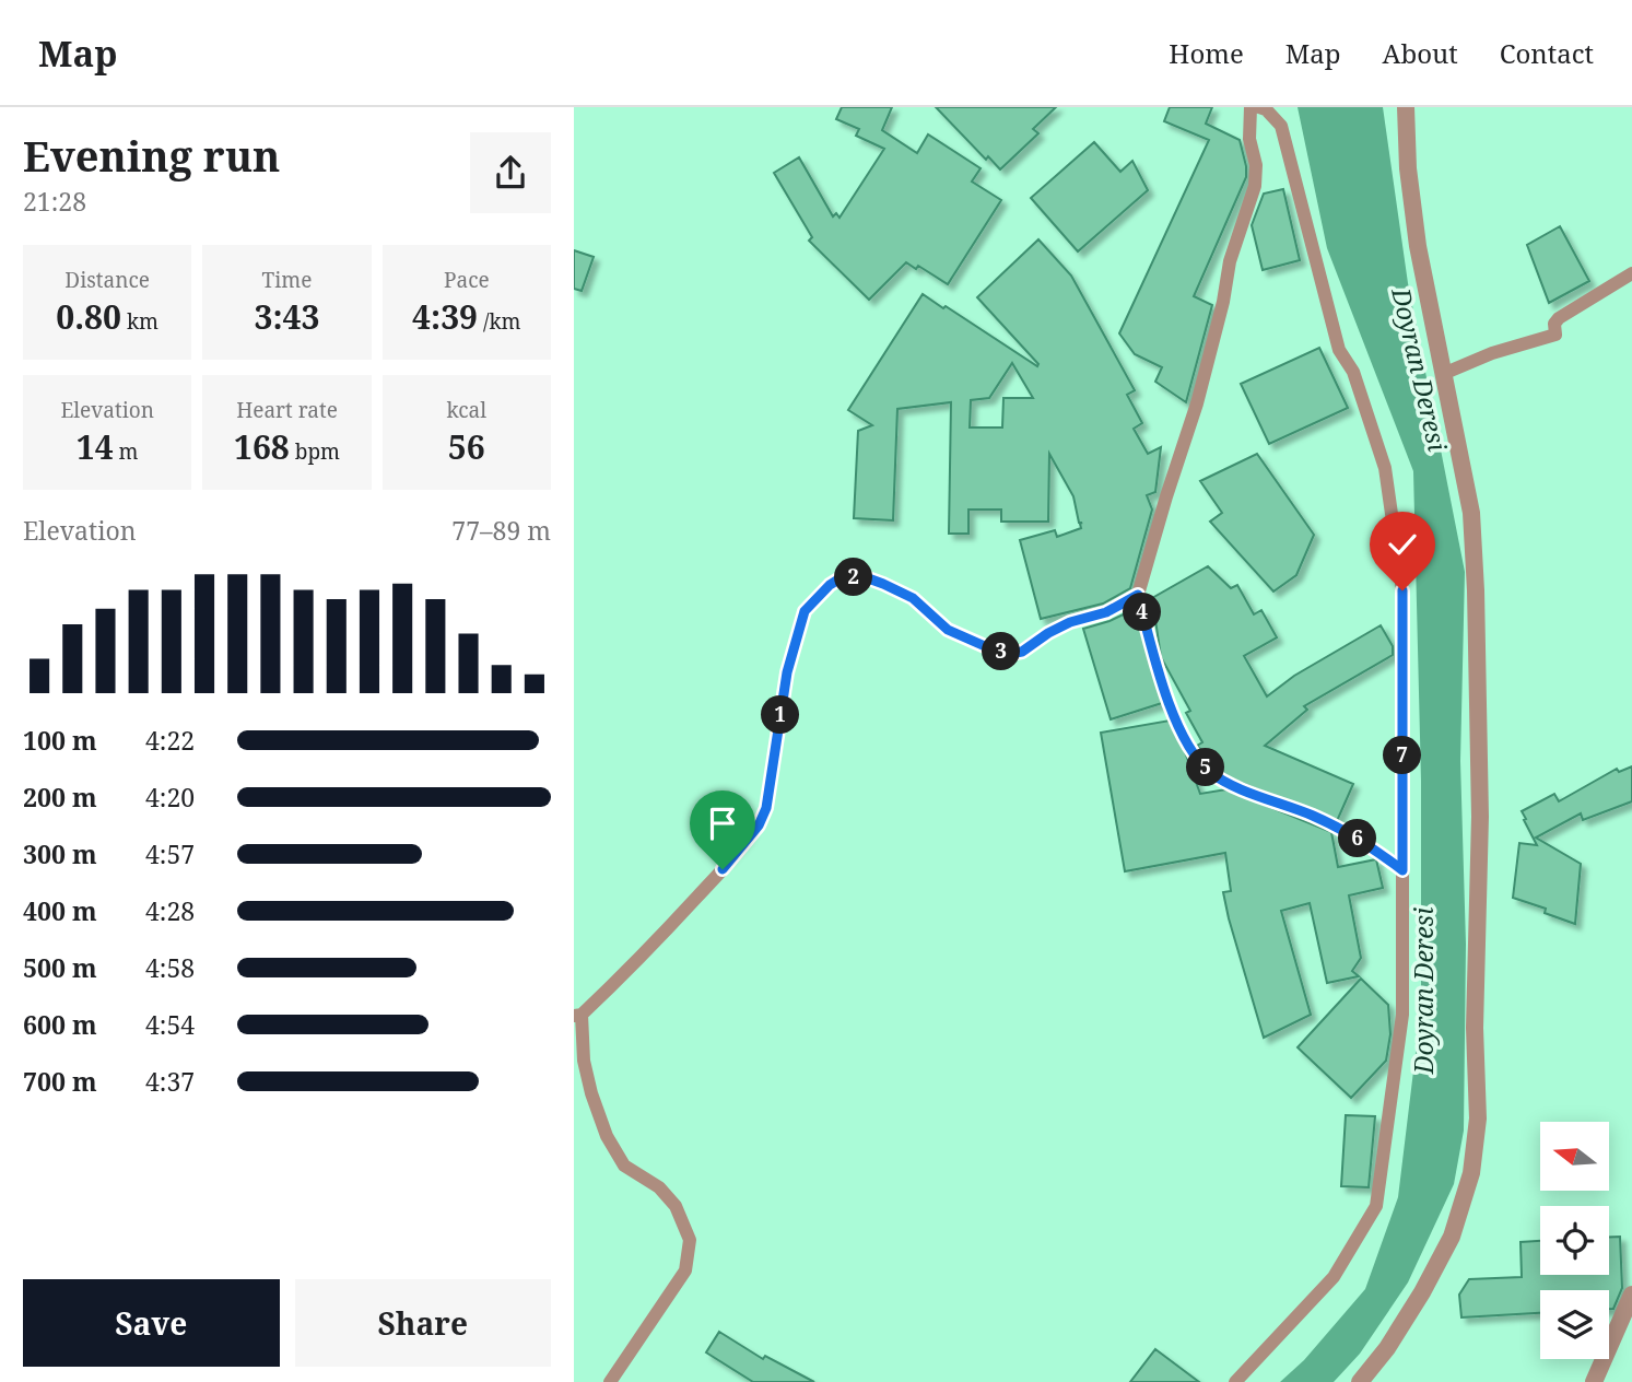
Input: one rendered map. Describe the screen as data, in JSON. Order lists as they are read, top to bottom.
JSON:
{
  "water": ["Doyran Deresi"],
  "north": "left",
  "page": {
    "header": "Map",
    "nav": [
      "Home",
      "Map",
      "About",
      "Contact"
    ],
    "heading": ["Evening run", "21:28"],
    "stats": [
      ["Distance", "0.80 km"],
      ["Time", "3:43"],
      ["Pace", "4:39 /km"],
      ["Elevation", "14 m"],
      ["Heart rate", "168 bpm"],
      ["kcal", "56"]
    ],
    "chart": ["Elevation", "77–89 m"],
    "pins": [
      "2",
      "4",
      "3",
      "1",
      "7",
      "5",
      "6"
    ],
    "list": [
      {
        "name": "100 m",
        "note": "4:22"
      },
      {
        "name": "200 m",
        "note": "4:20"
      },
      {
        "name": "300 m",
        "note": "4:57"
      },
      {
        "name": "400 m",
        "note": "4:28"
      },
      {
        "name": "500 m",
        "note": "4:58"
      },
      {
        "name": "600 m",
        "note": "4:54"
      },
      {
        "name": "700 m",
        "note": "4:37"
      }
    ],
    "buttons": ["Save", "Share"]
  }
}
